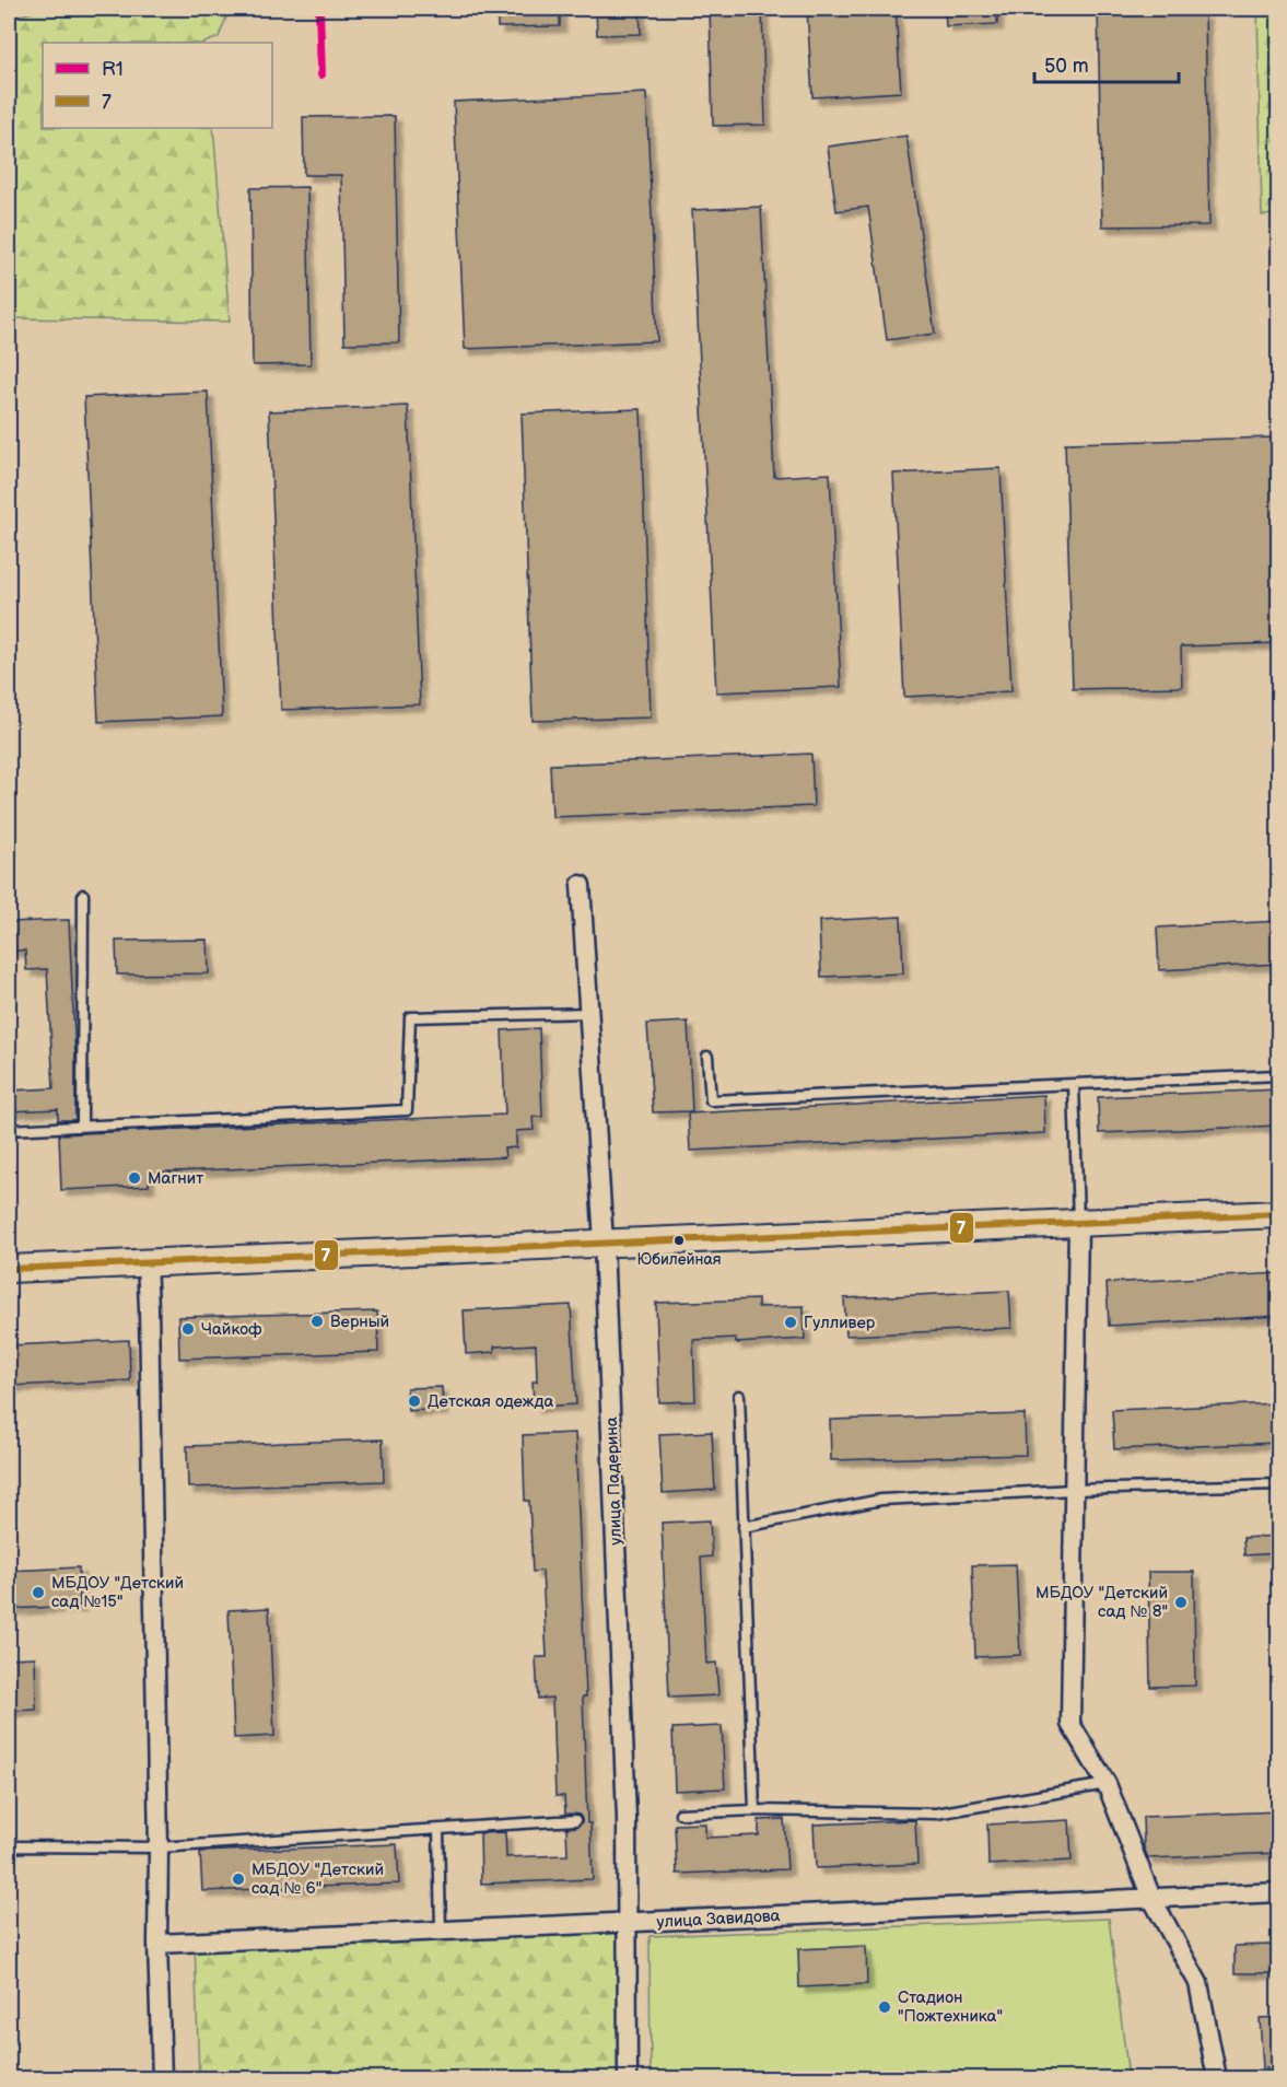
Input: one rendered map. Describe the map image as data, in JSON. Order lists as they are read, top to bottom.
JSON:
{
  "streets": {
    "street": ["улица Падерина", "улица Завидова"]
  },
  "crossings": [
    ["улица Падерина", "улица Завидова"]
  ],
  "places": [
    "Магнит",
    "Юбилейная",
    "Верный",
    "Гулливер",
    "Чайкоф",
    "Детская одежда",
    "МБДОУ \"Детский сад №15\"",
    "МБДОУ \"Детский сад № 8\"",
    "МБДОУ \"Детский сад № 6\"",
    "Стадион \"Пожтехника\""
  ],
  "lines": ["transit line R1", "transit line 7"],
  "legend": ["R1", "7"],
  "scale_bar": "50 m"
}
